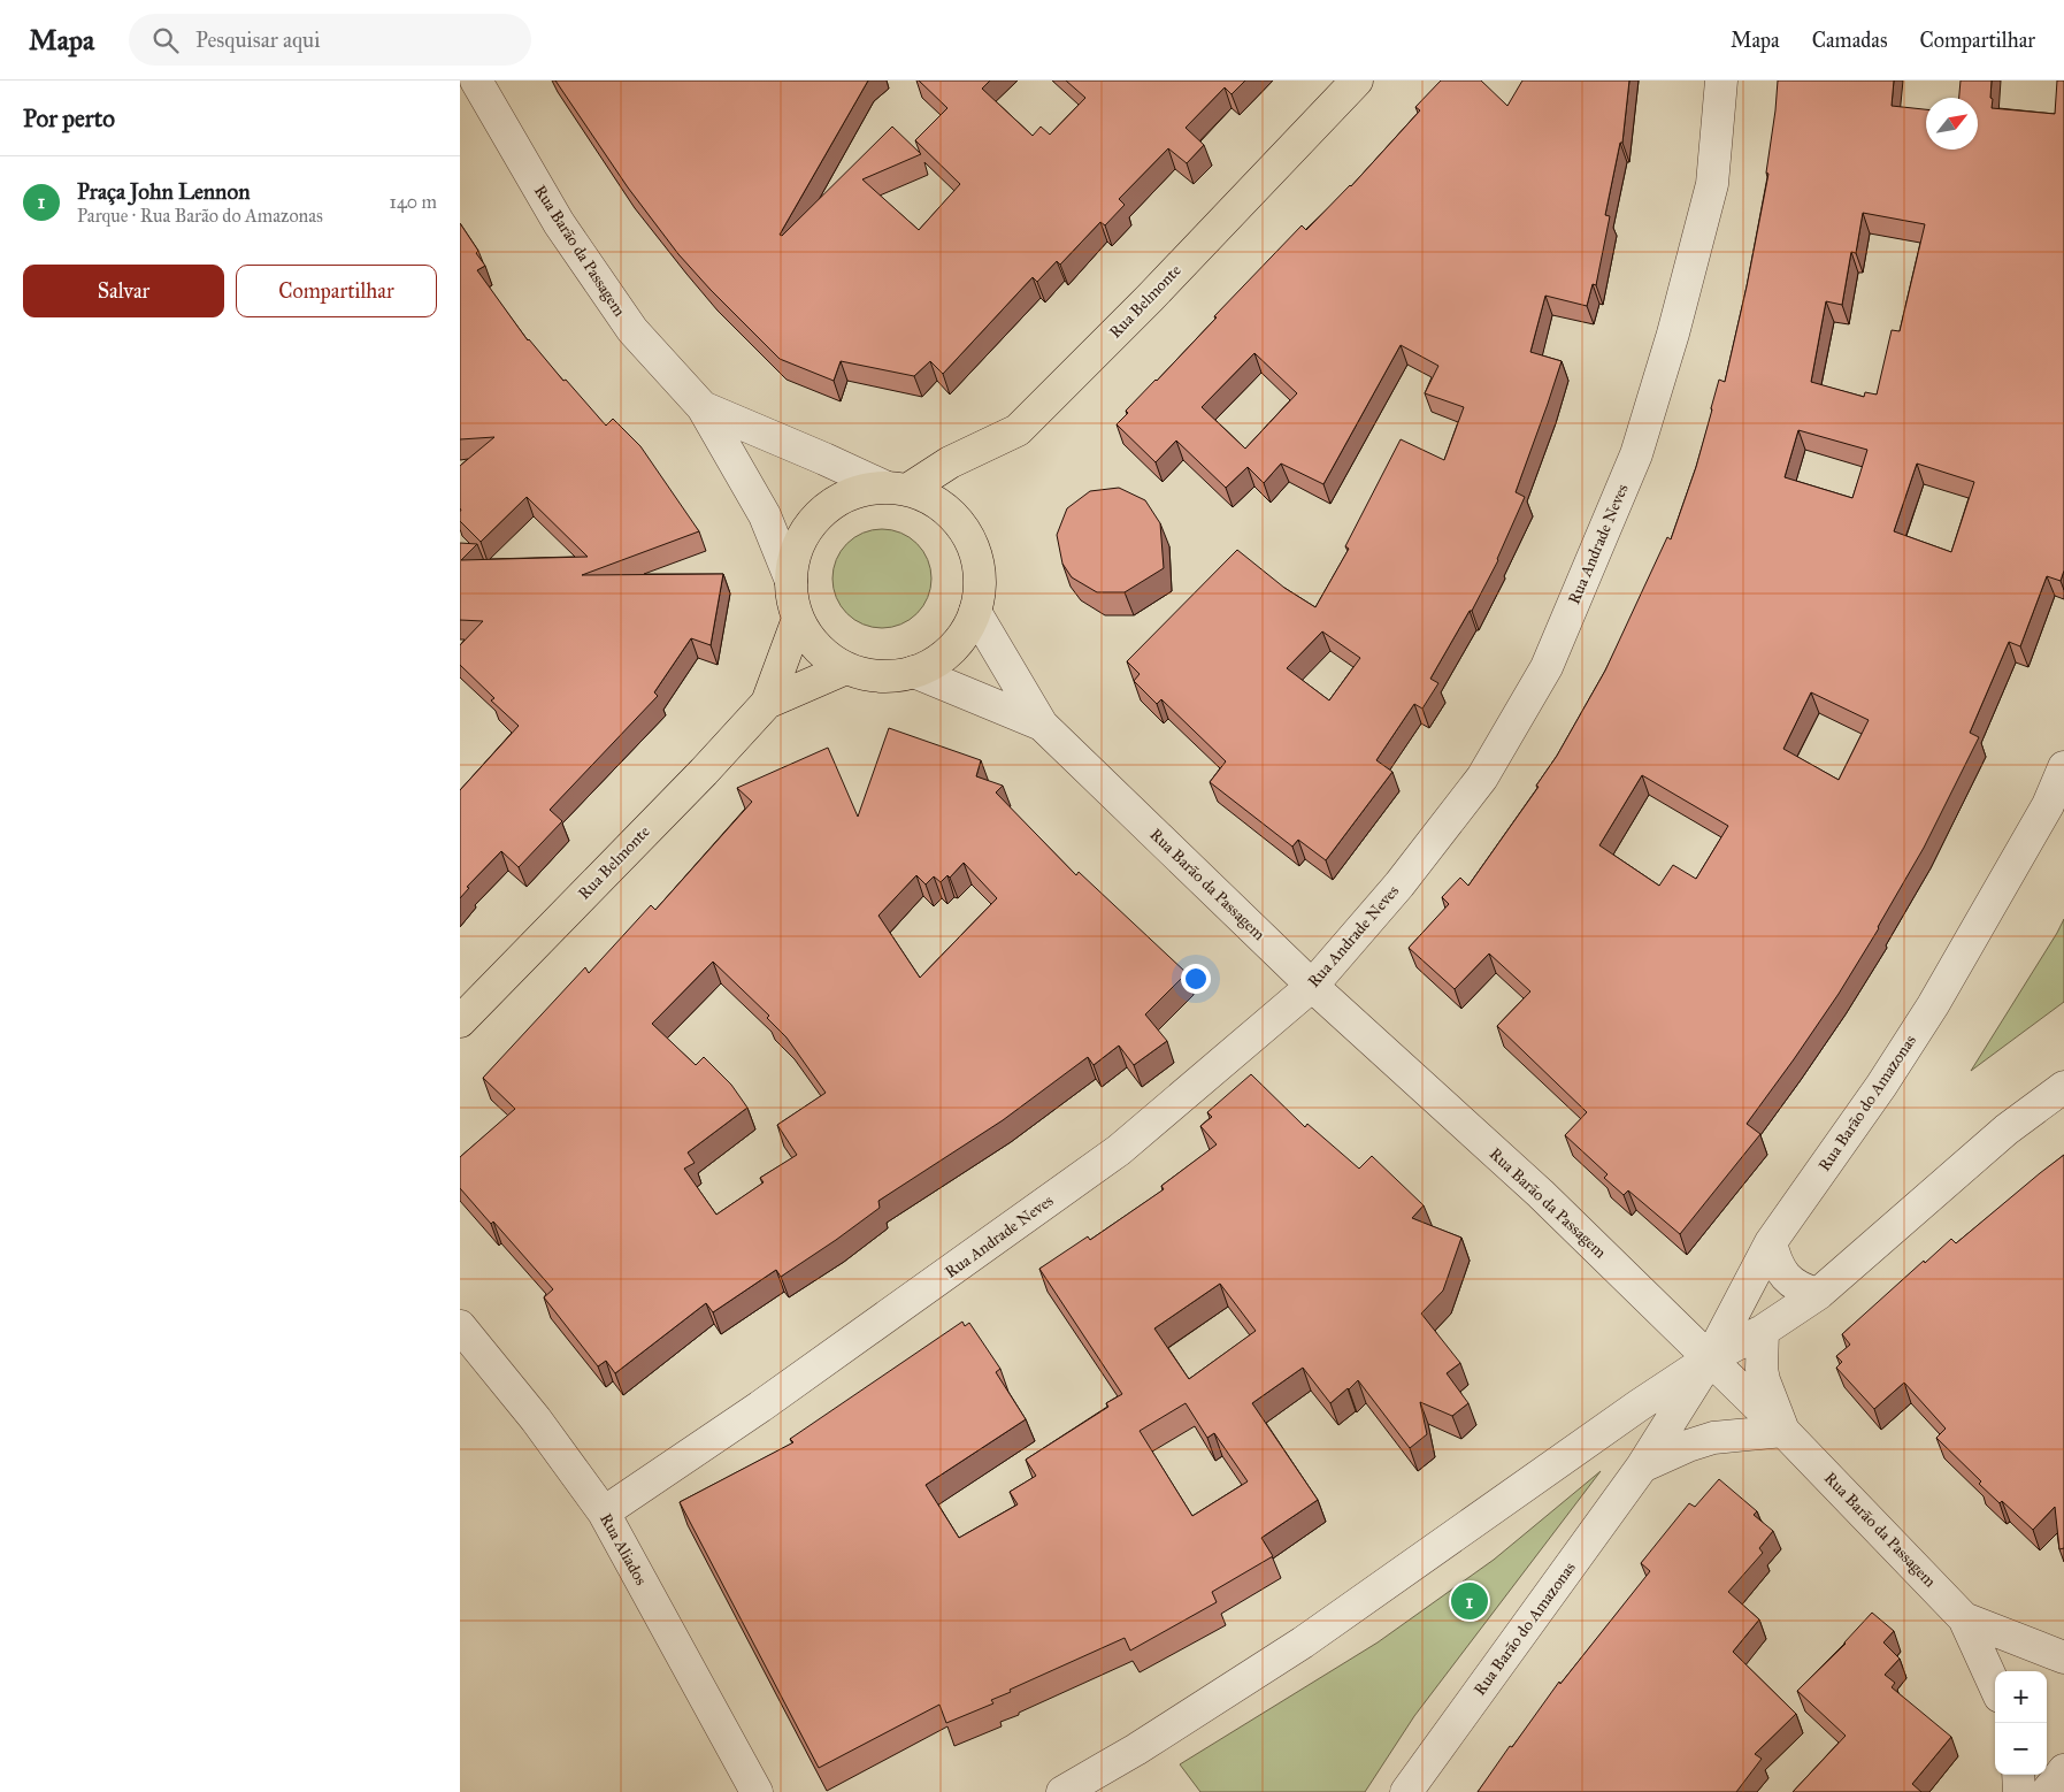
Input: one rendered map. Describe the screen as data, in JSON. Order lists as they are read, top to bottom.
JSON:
{
  "streets": {
    "main road": ["Rua Belmonte"],
    "street": [
      "Rua Barão da Passagem",
      "Rua Andrade Neves",
      "Rua Barão do Amazonas",
      "Rua Aliados"
    ]
  },
  "crossings": [
    ["Rua Barão da Passagem", "Rua Belmonte"],
    ["Rua Barão da Passagem", "Rua Andrade Neves"],
    ["Rua Barão da Passagem", "Rua Barão do Amazonas"],
    ["Rua Andrade Neves", "Rua Aliados"]
  ],
  "north": "top right",
  "page": {
    "header": "Mapa",
    "search": "Pesquisar aqui",
    "nav": ["Mapa", "Camadas", "Compartilhar"],
    "heading": "Por perto",
    "list": [
      {
        "mark": "1",
        "name": "Praça John Lennon",
        "note": "Parque · Rua Barão do Amazonas",
        "value": "140 m"
      }
    ],
    "buttons": ["Salvar", "Compartilhar"],
    "pins": "1",
    "map_buttons": ["+", "−"]
  }
}
